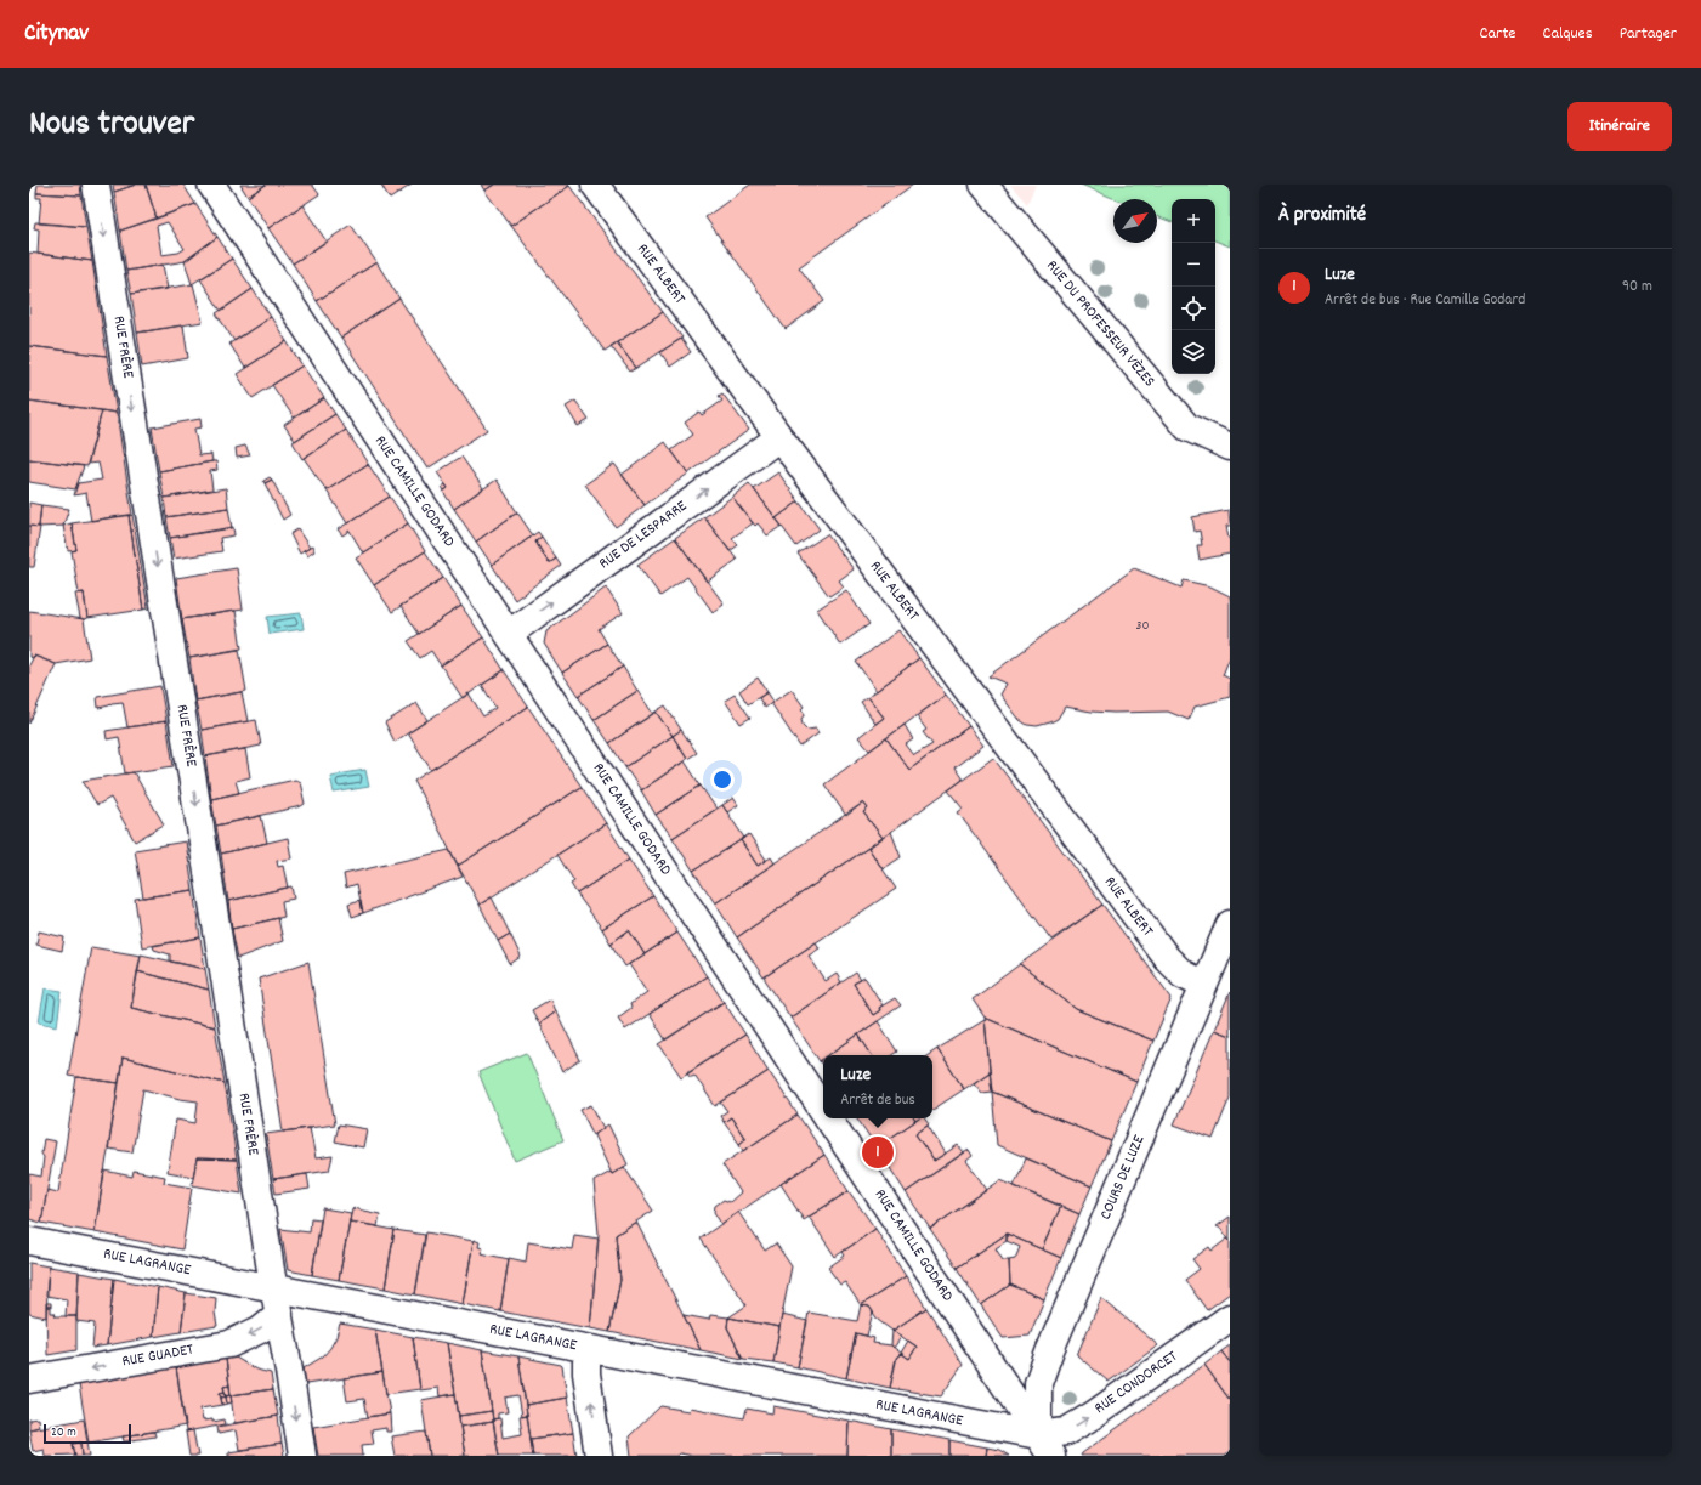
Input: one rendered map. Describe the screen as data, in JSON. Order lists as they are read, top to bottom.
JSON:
{
  "streets": {
    "street": [
      "RUE ALBERT",
      "RUE DU PROFESSEUR VÈZES",
      "RUE FRÈRE",
      "RUE CAMILLE GODARD",
      "RUE DE LESPARRE",
      "COURS DE LUZE",
      "RUE LAGRANGE",
      "RUE GUADET",
      "RUE CONDORCET"
    ]
  },
  "crossings": [
    ["RUE ALBERT", "RUE DE LESPARRE"],
    ["RUE ALBERT", "COURS DE LUZE"],
    ["RUE FRÈRE", "RUE LAGRANGE"],
    ["RUE FRÈRE", "RUE GUADET"],
    ["RUE CAMILLE GODARD", "RUE DE LESPARRE"],
    ["RUE CAMILLE GODARD", "COURS DE LUZE"],
    ["RUE CAMILLE GODARD", "RUE LAGRANGE"],
    ["RUE CAMILLE GODARD", "RUE CONDORCET"],
    ["COURS DE LUZE", "RUE LAGRANGE"],
    ["COURS DE LUZE", "RUE CONDORCET"],
    ["RUE LAGRANGE", "RUE CONDORCET"]
  ],
  "one_way": [
    "RUE FRÈRE",
    "RUE DE LESPARRE",
    "RUE GUADET",
    "RUE CONDORCET"
  ],
  "house_numbers": ["30"],
  "scale_bar": "20 m",
  "north": "top right",
  "page": {
    "header": "Citynav",
    "nav": ["Carte", "Calques", "Partager"],
    "title": "Nous trouver",
    "buttons": "Itinéraire",
    "heading": "À proximité",
    "map_buttons": ["+", "−"],
    "list": [
      {
        "mark": "1",
        "name": "Luze",
        "note": "Arrêt de bus · Rue Camille Godard",
        "value": "90 m"
      }
    ],
    "popup": ["Luze", "Arrêt de bus"],
    "pins": "1",
    "scale": "20 m"
  }
}
